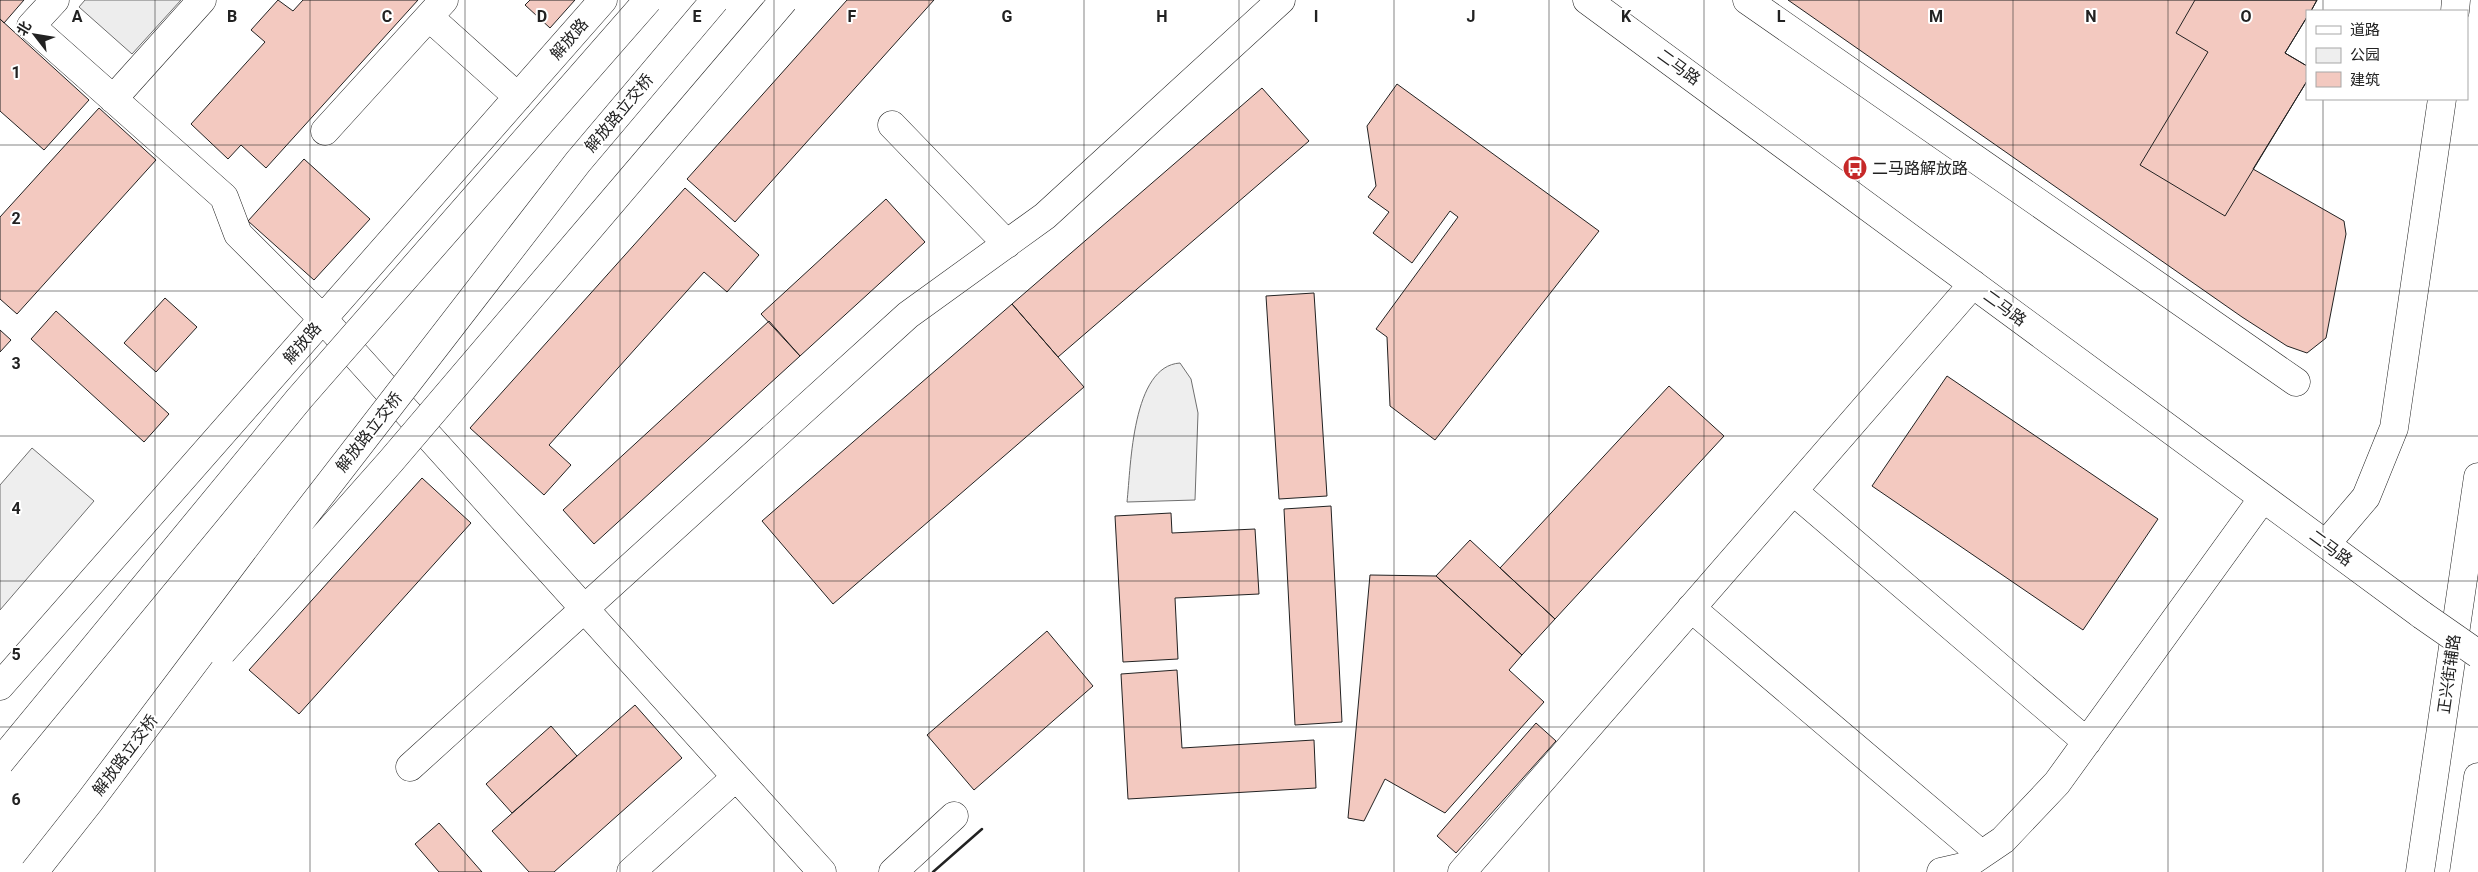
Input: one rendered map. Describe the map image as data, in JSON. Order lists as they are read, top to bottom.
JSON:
{
  "streets": {
    "main road": [
      "解放路",
      "二马路",
      "解放路立交桥",
      "正兴街辅路"
    ]
  },
  "places": {
    "bus stop": ["二马路解放路"]
  },
  "legend": ["道路", "公园", "建筑"],
  "north": "top left",
  "grid": {
    "columns": [
      "A",
      "B",
      "C",
      "D",
      "E",
      "F",
      "G",
      "H",
      "I",
      "J",
      "K",
      "L",
      "M",
      "N",
      "O"
    ],
    "rows": [
      "1",
      "2",
      "3",
      "4",
      "5",
      "6"
    ]
  }
}
